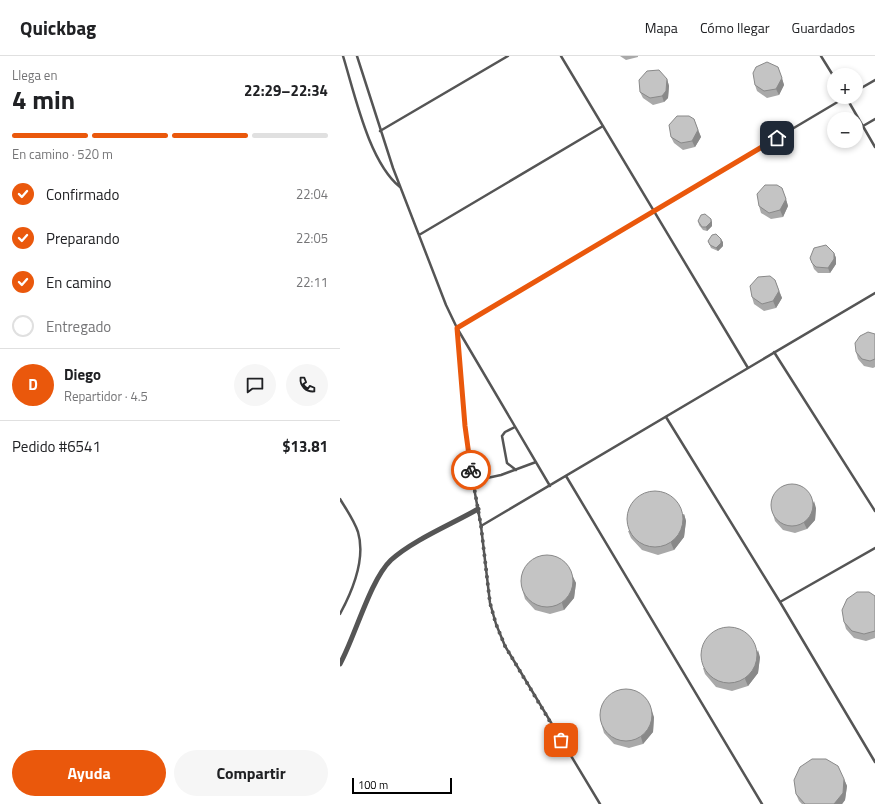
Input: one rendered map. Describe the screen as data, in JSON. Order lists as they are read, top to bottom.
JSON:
{
  "scale_bar": "100 m",
  "page": {
    "header": "Quickbag",
    "nav": ["Mapa", "Cómo llegar", "Guardados"],
    "heading": ["4 min", "Llega en", "22:29–22:34"],
    "panel": [
      "Diego",
      "Repartidor · 4.5",
      "Pedido #6541",
      "$13.81"
    ],
    "map_buttons": ["+", "−"],
    "bar": "En camino · 520 m",
    "list": [
      ["Confirmado", "22:04"],
      ["Preparando", "22:05"],
      ["En camino", "22:11"],
      "Entregado"
    ],
    "round": "D",
    "buttons": ["Ayuda", "Compartir"],
    "scale": "100 m"
  }
}
